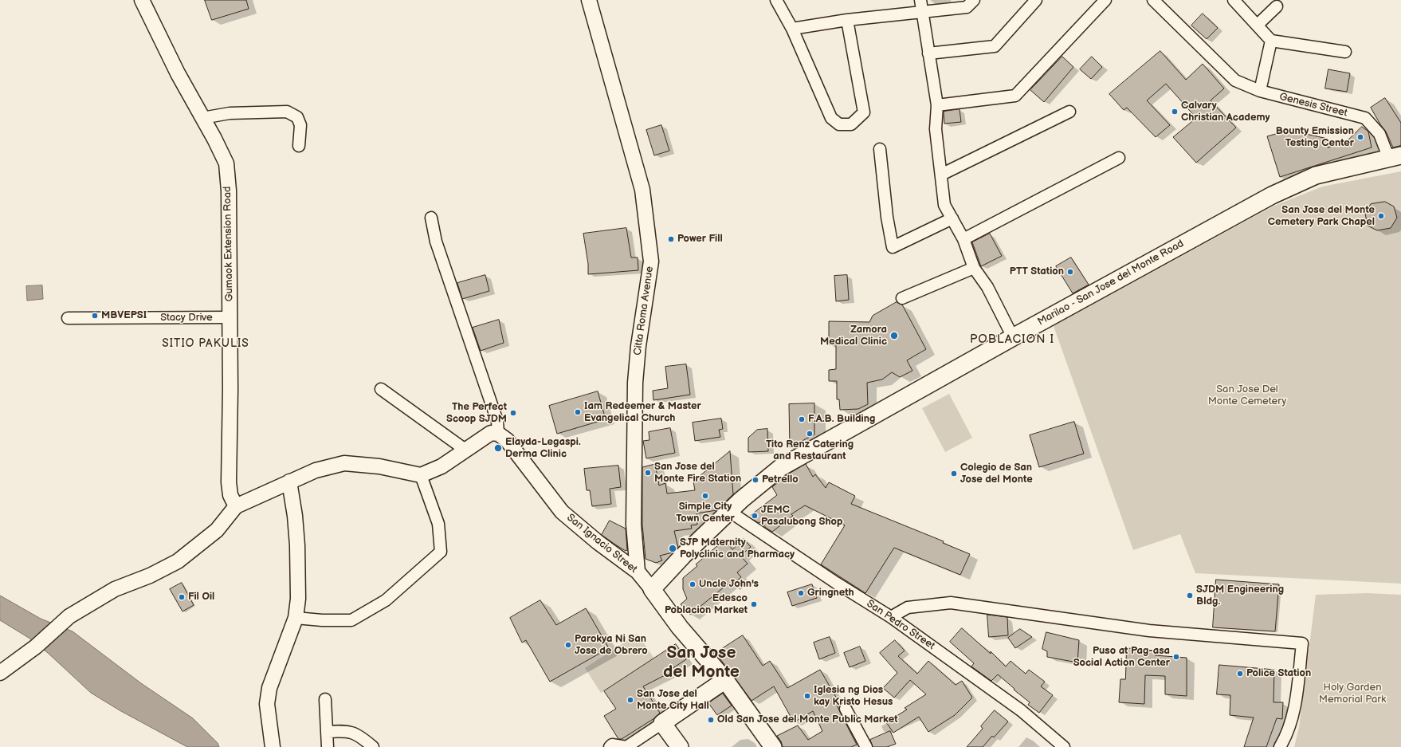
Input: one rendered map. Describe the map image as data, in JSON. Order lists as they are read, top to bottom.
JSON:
{
  "streets": {
    "main road": ["Marilao - San Jose del Monte Road", "San Ignacio Street"],
    "street": [
      "Genesis Street",
      "Gumaok Extension Road",
      "Citta Roma Avenue",
      "Stacy Drive",
      "San Pedro Street"
    ]
  },
  "crossings": [
    ["Genesis Street", "Marilao - San Jose del Monte Road"],
    ["Gumaok Extension Road", "Stacy Drive"],
    ["Marilao - San Jose del Monte Road", "San Ignacio Street"],
    ["Marilao - San Jose del Monte Road", "San Pedro Street"],
    ["Citta Roma Avenue", "San Ignacio Street"]
  ],
  "districts": ["POBLACION I", "SITIO PAKULIS", "San Jose del Monte"],
  "parks": ["San Jose Del Monte Cemetery", "Holy Garden Memorial Park"],
  "places": [
    "Calvary Christian Academy",
    "Bounty Emission Testing Center",
    "San Jose del Monte Cemetery Park Chapel",
    "Power Fill",
    "PTT Station",
    "MBVEPSI",
    "Zamora Medical Clinic",
    "Iam Redeemer & Master Evangelical Church",
    "The Perfect Scoop SJDM",
    "F.A.B. Building",
    "Tito Renz Catering and Restaurant",
    "Elayda-Legaspi. Derma Clinic",
    "San Jose del Monte Fire Station",
    "Colegio de San Jose del Monte",
    "Petrello",
    "Simple City Town Center",
    "JEMC Pasalubong Shop",
    "SJP Maternity Polyclinic and Pharmacy",
    "Uncle John's",
    "Gringneth",
    "SJDM Engineering Bldg.",
    "Fil Oil",
    "Edesco Poblacion Market",
    "Parokya Ni San Jose de Obrero",
    "Puso at Pag-asa Social Action Center",
    "Police Station",
    "Iglesia ng Dios kay Kristo Hesus",
    "San Jose del Monte City Hall",
    "Old San Jose del Monte Public Market"
  ]
}
